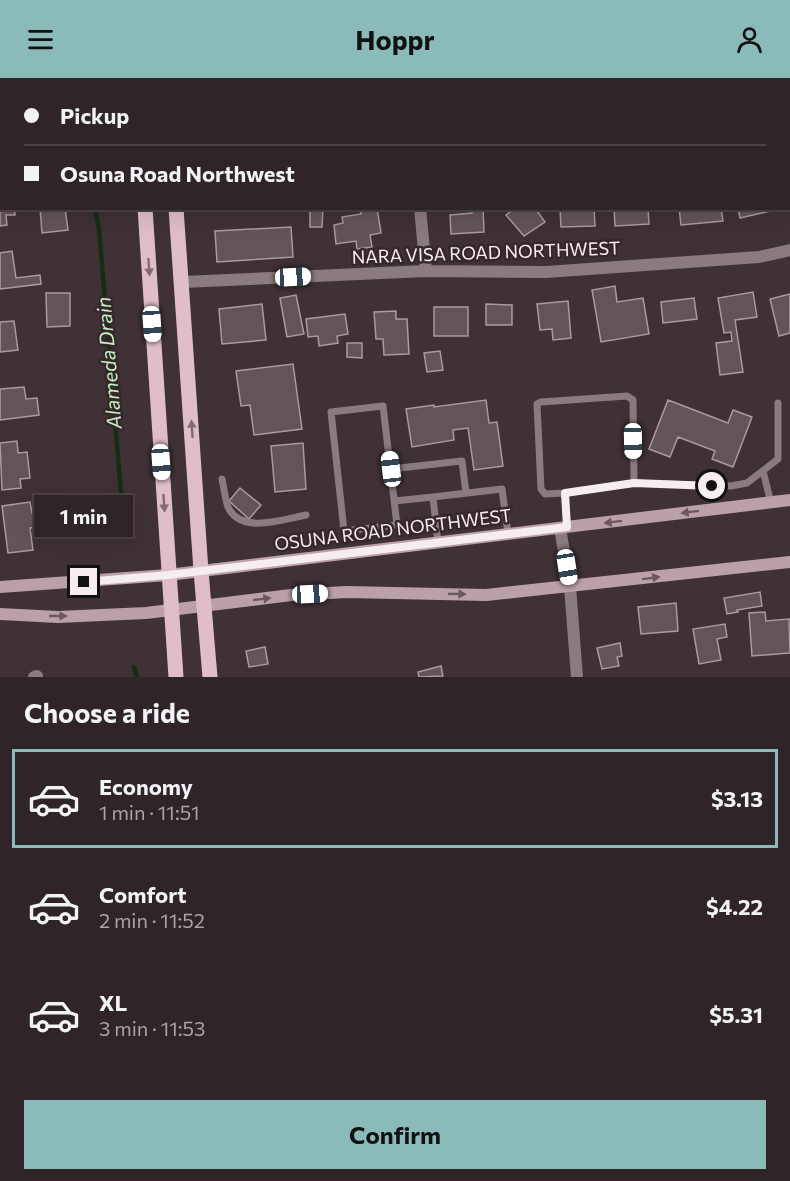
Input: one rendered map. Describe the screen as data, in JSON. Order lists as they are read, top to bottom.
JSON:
{
  "streets": {
    "main road": ["OSUNA ROAD NORTHWEST"],
    "street": ["NARA VISA ROAD NORTHWEST"]
  },
  "water": ["Alameda Drain"],
  "page": {
    "header": "Hoppr",
    "banner": ["Pickup", "Osuna Road Northwest"],
    "bubble": "1 min",
    "heading": "Choose a ride",
    "list": [
      {
        "name": "Economy",
        "note": "1 min · 11:51",
        "value": "$3.13"
      },
      {
        "name": "Comfort",
        "note": "2 min · 11:52",
        "value": "$4.22"
      },
      {
        "name": "XL",
        "note": "3 min · 11:53",
        "value": "$5.31"
      }
    ],
    "buttons": "Confirm"
  }
}
